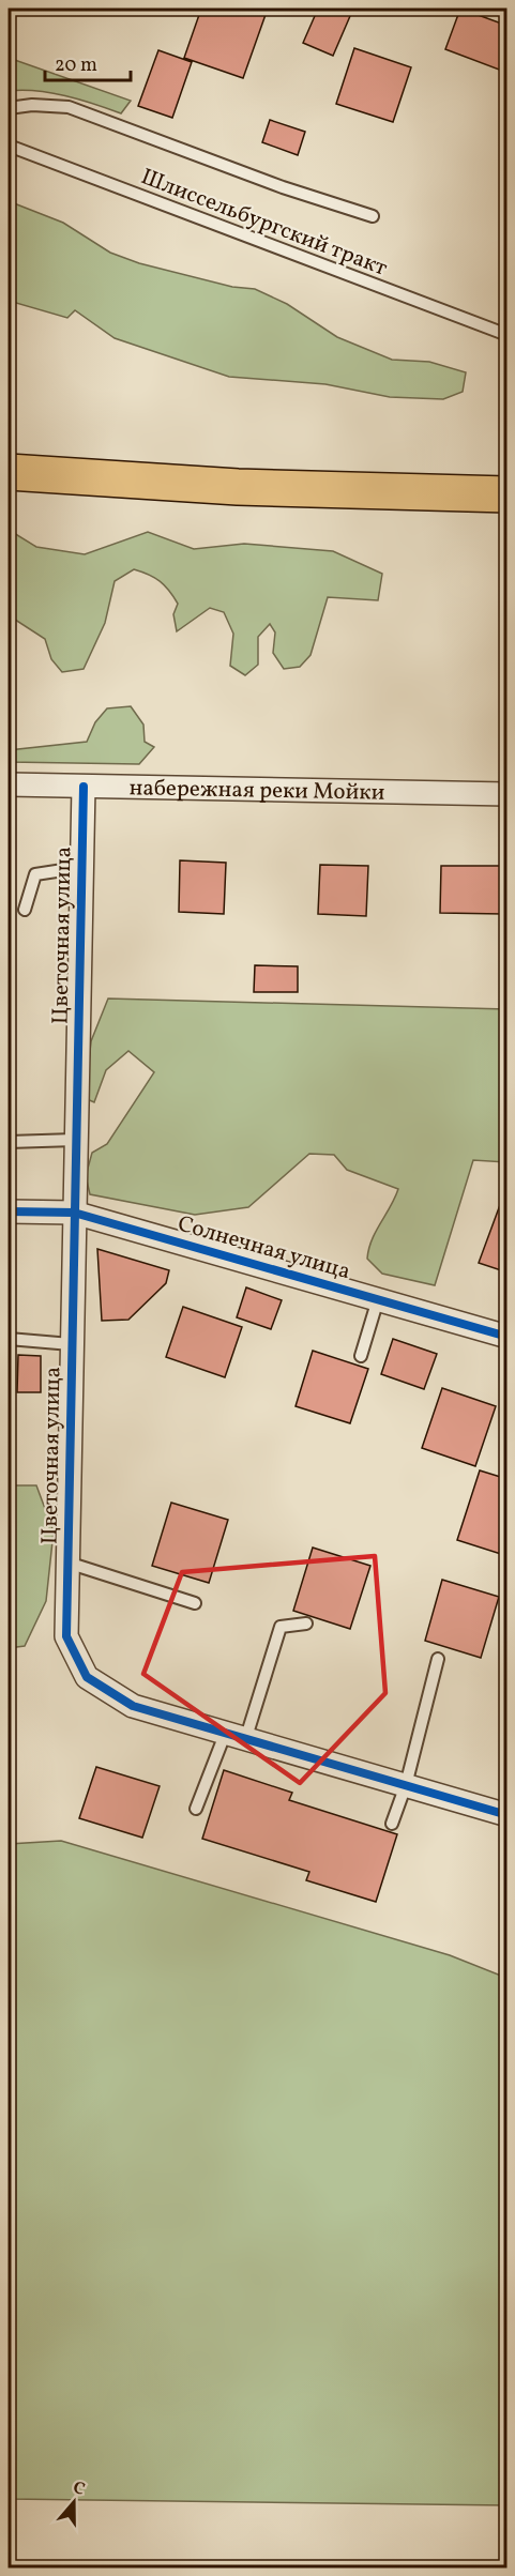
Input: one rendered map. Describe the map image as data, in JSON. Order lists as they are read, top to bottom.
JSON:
{
  "streets": {
    "street": ["набережная реки Мойки", "Цветочная улица", "Солнечная улица"],
    "lane": ["Шлиссельбургский тракт"]
  },
  "crossings": [
    ["набережная реки Мойки", "Цветочная улица"],
    ["Цветочная улица", "Солнечная улица"]
  ],
  "scale_bar": "20 m",
  "north": "top"
}
